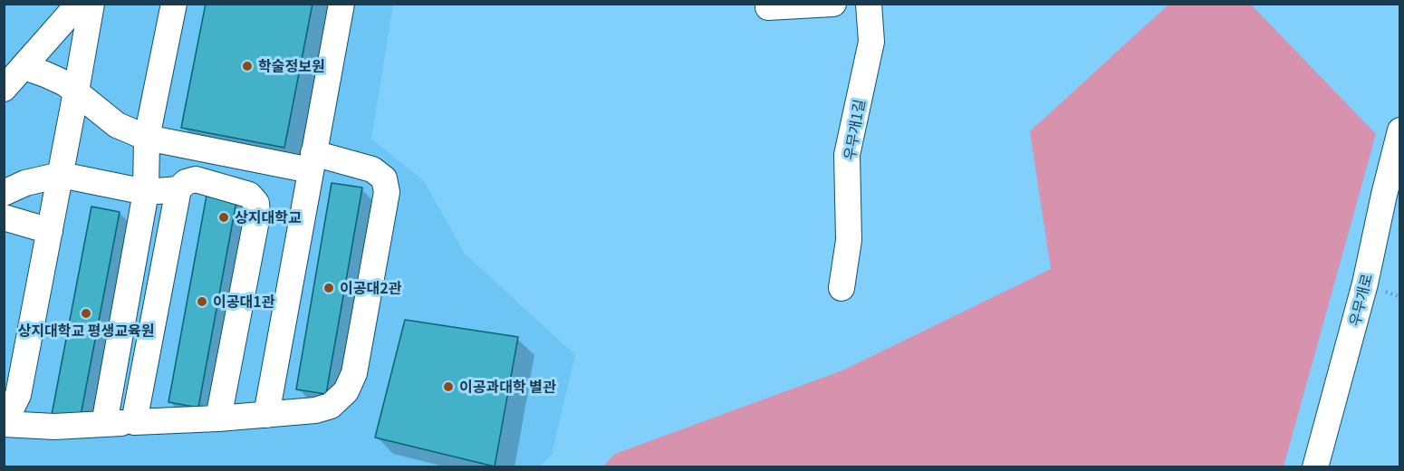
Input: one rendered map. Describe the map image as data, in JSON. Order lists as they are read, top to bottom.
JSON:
{
  "streets": {
    "street": ["우무개1길", "우무개로"]
  },
  "places": [
    "학술정보원",
    "상지대학교",
    "이공대2관",
    "이공대1관",
    "상지대학교 평생교육원",
    "이공과대학 별관"
  ]
}
